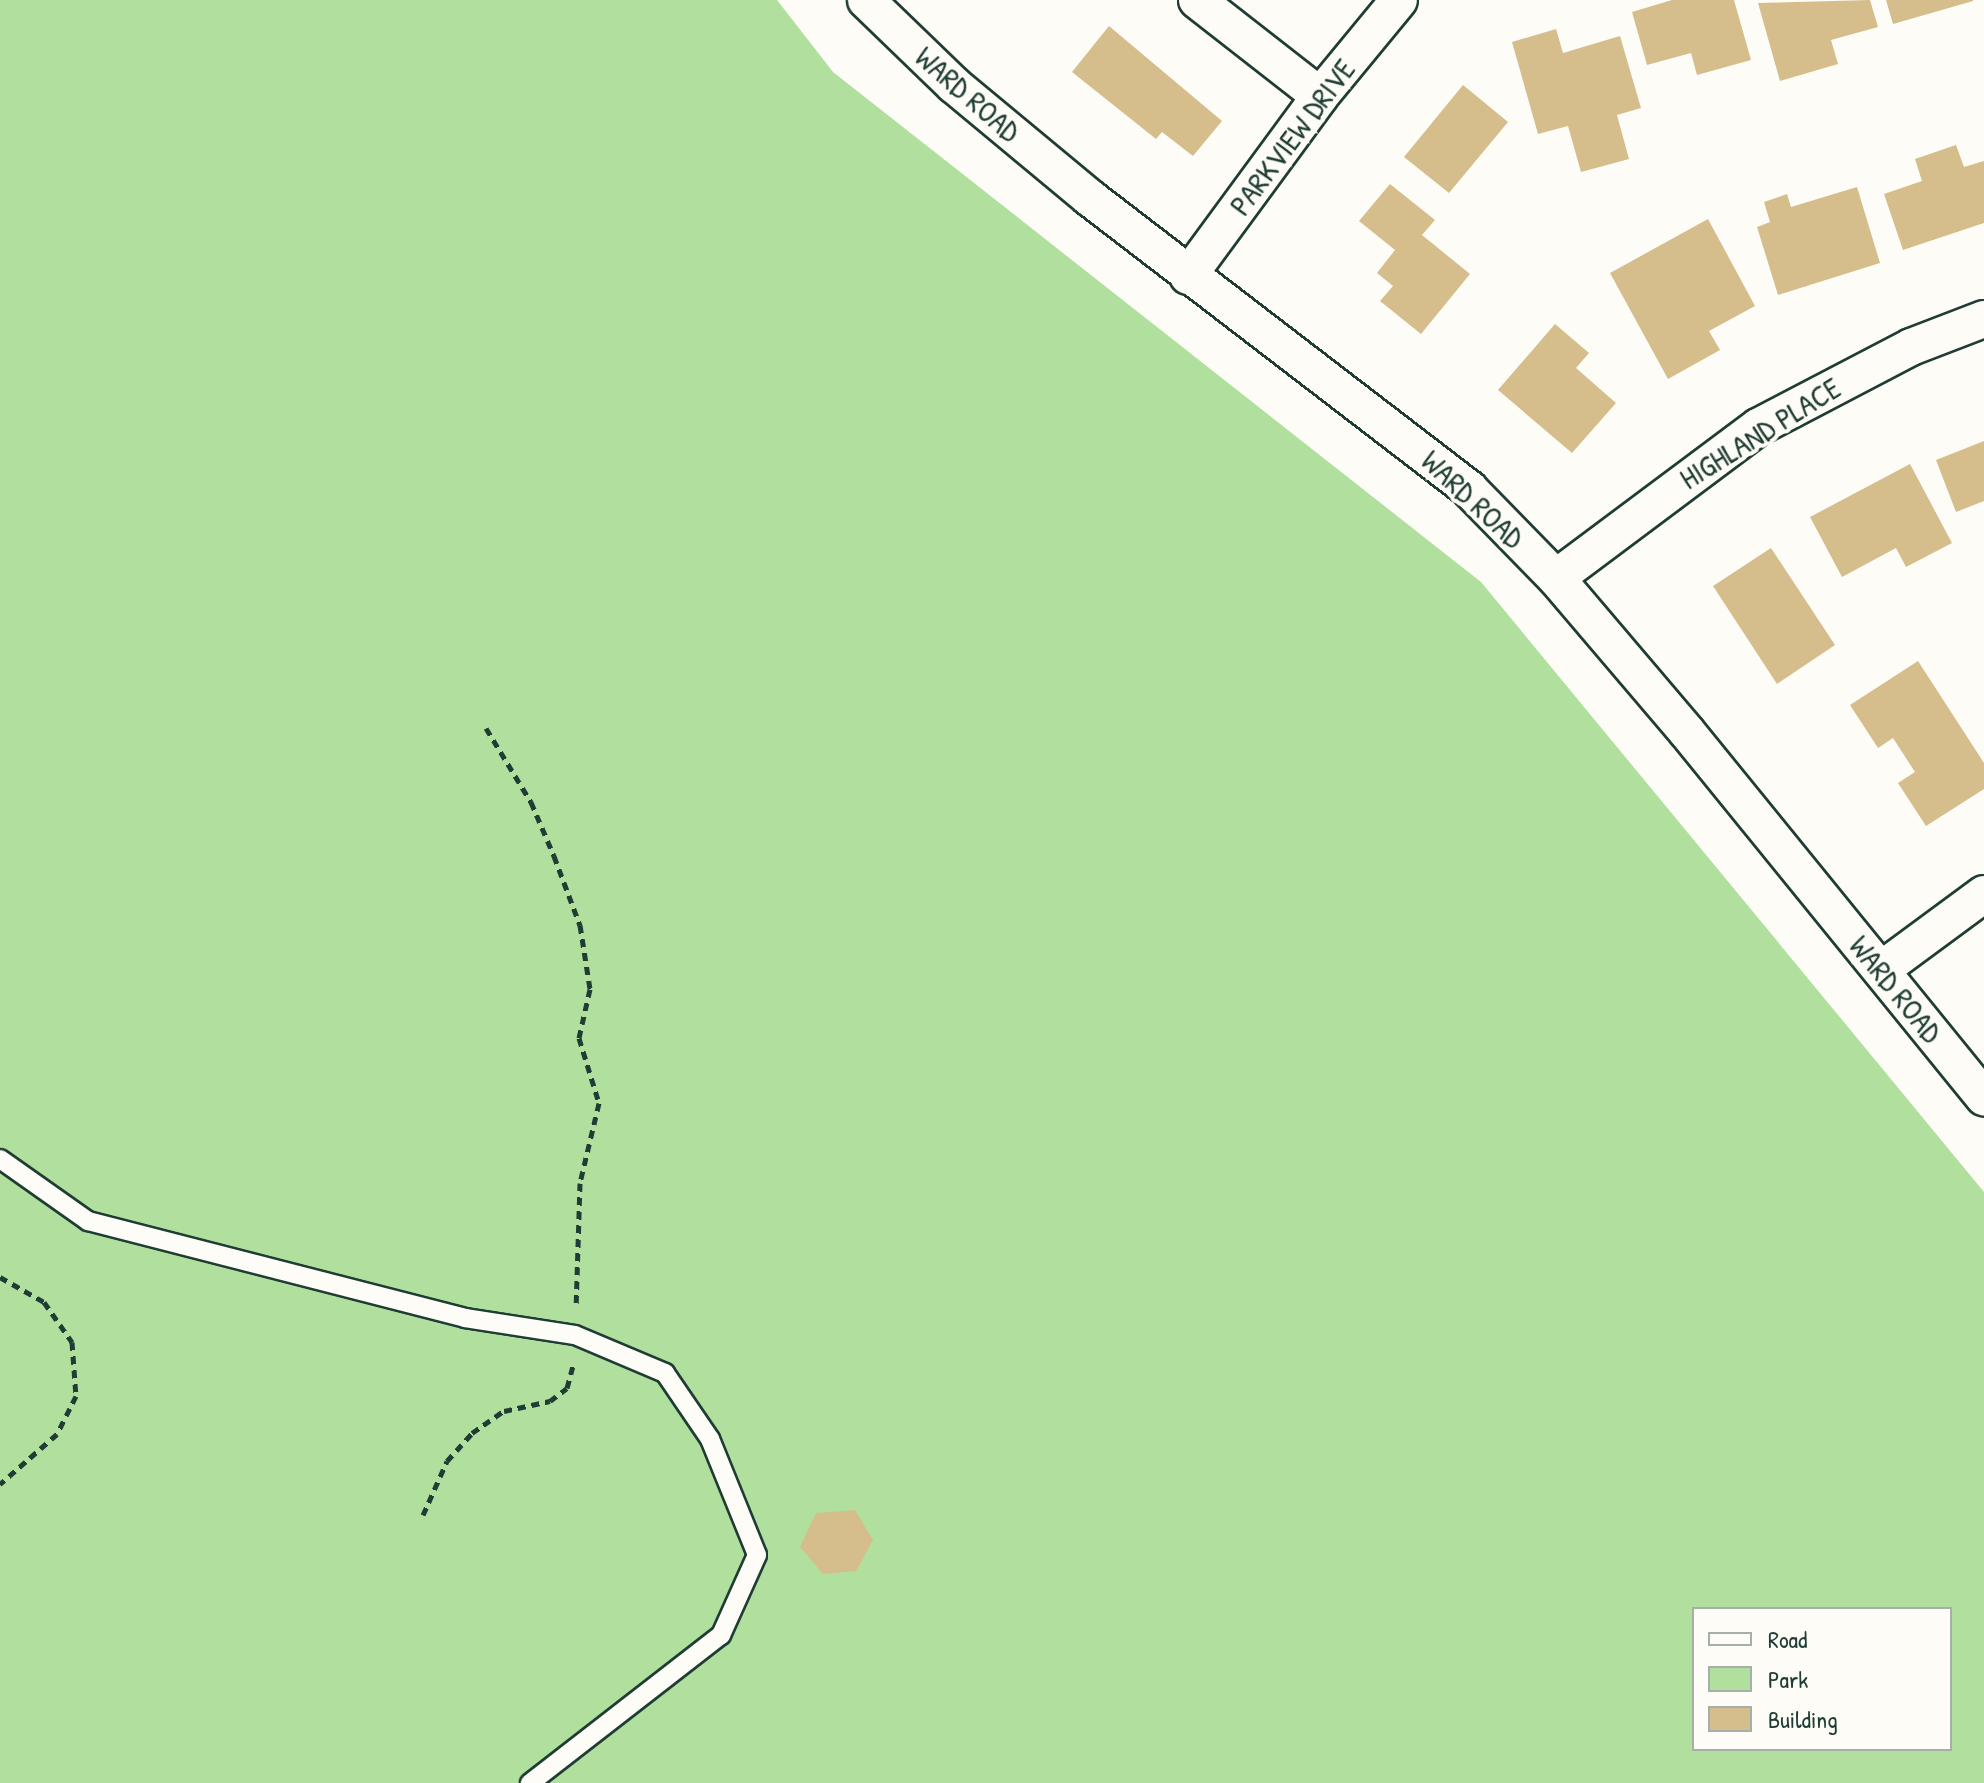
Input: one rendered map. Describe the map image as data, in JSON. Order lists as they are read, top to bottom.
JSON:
{
  "streets": {
    "street": ["WARD ROAD", "PARKVIEW DRIVE", "HIGHLAND PLACE"]
  },
  "crossings": [
    ["WARD ROAD", "PARKVIEW DRIVE"],
    ["WARD ROAD", "HIGHLAND PLACE"]
  ],
  "legend": ["Road", "Park", "Building"]
}
